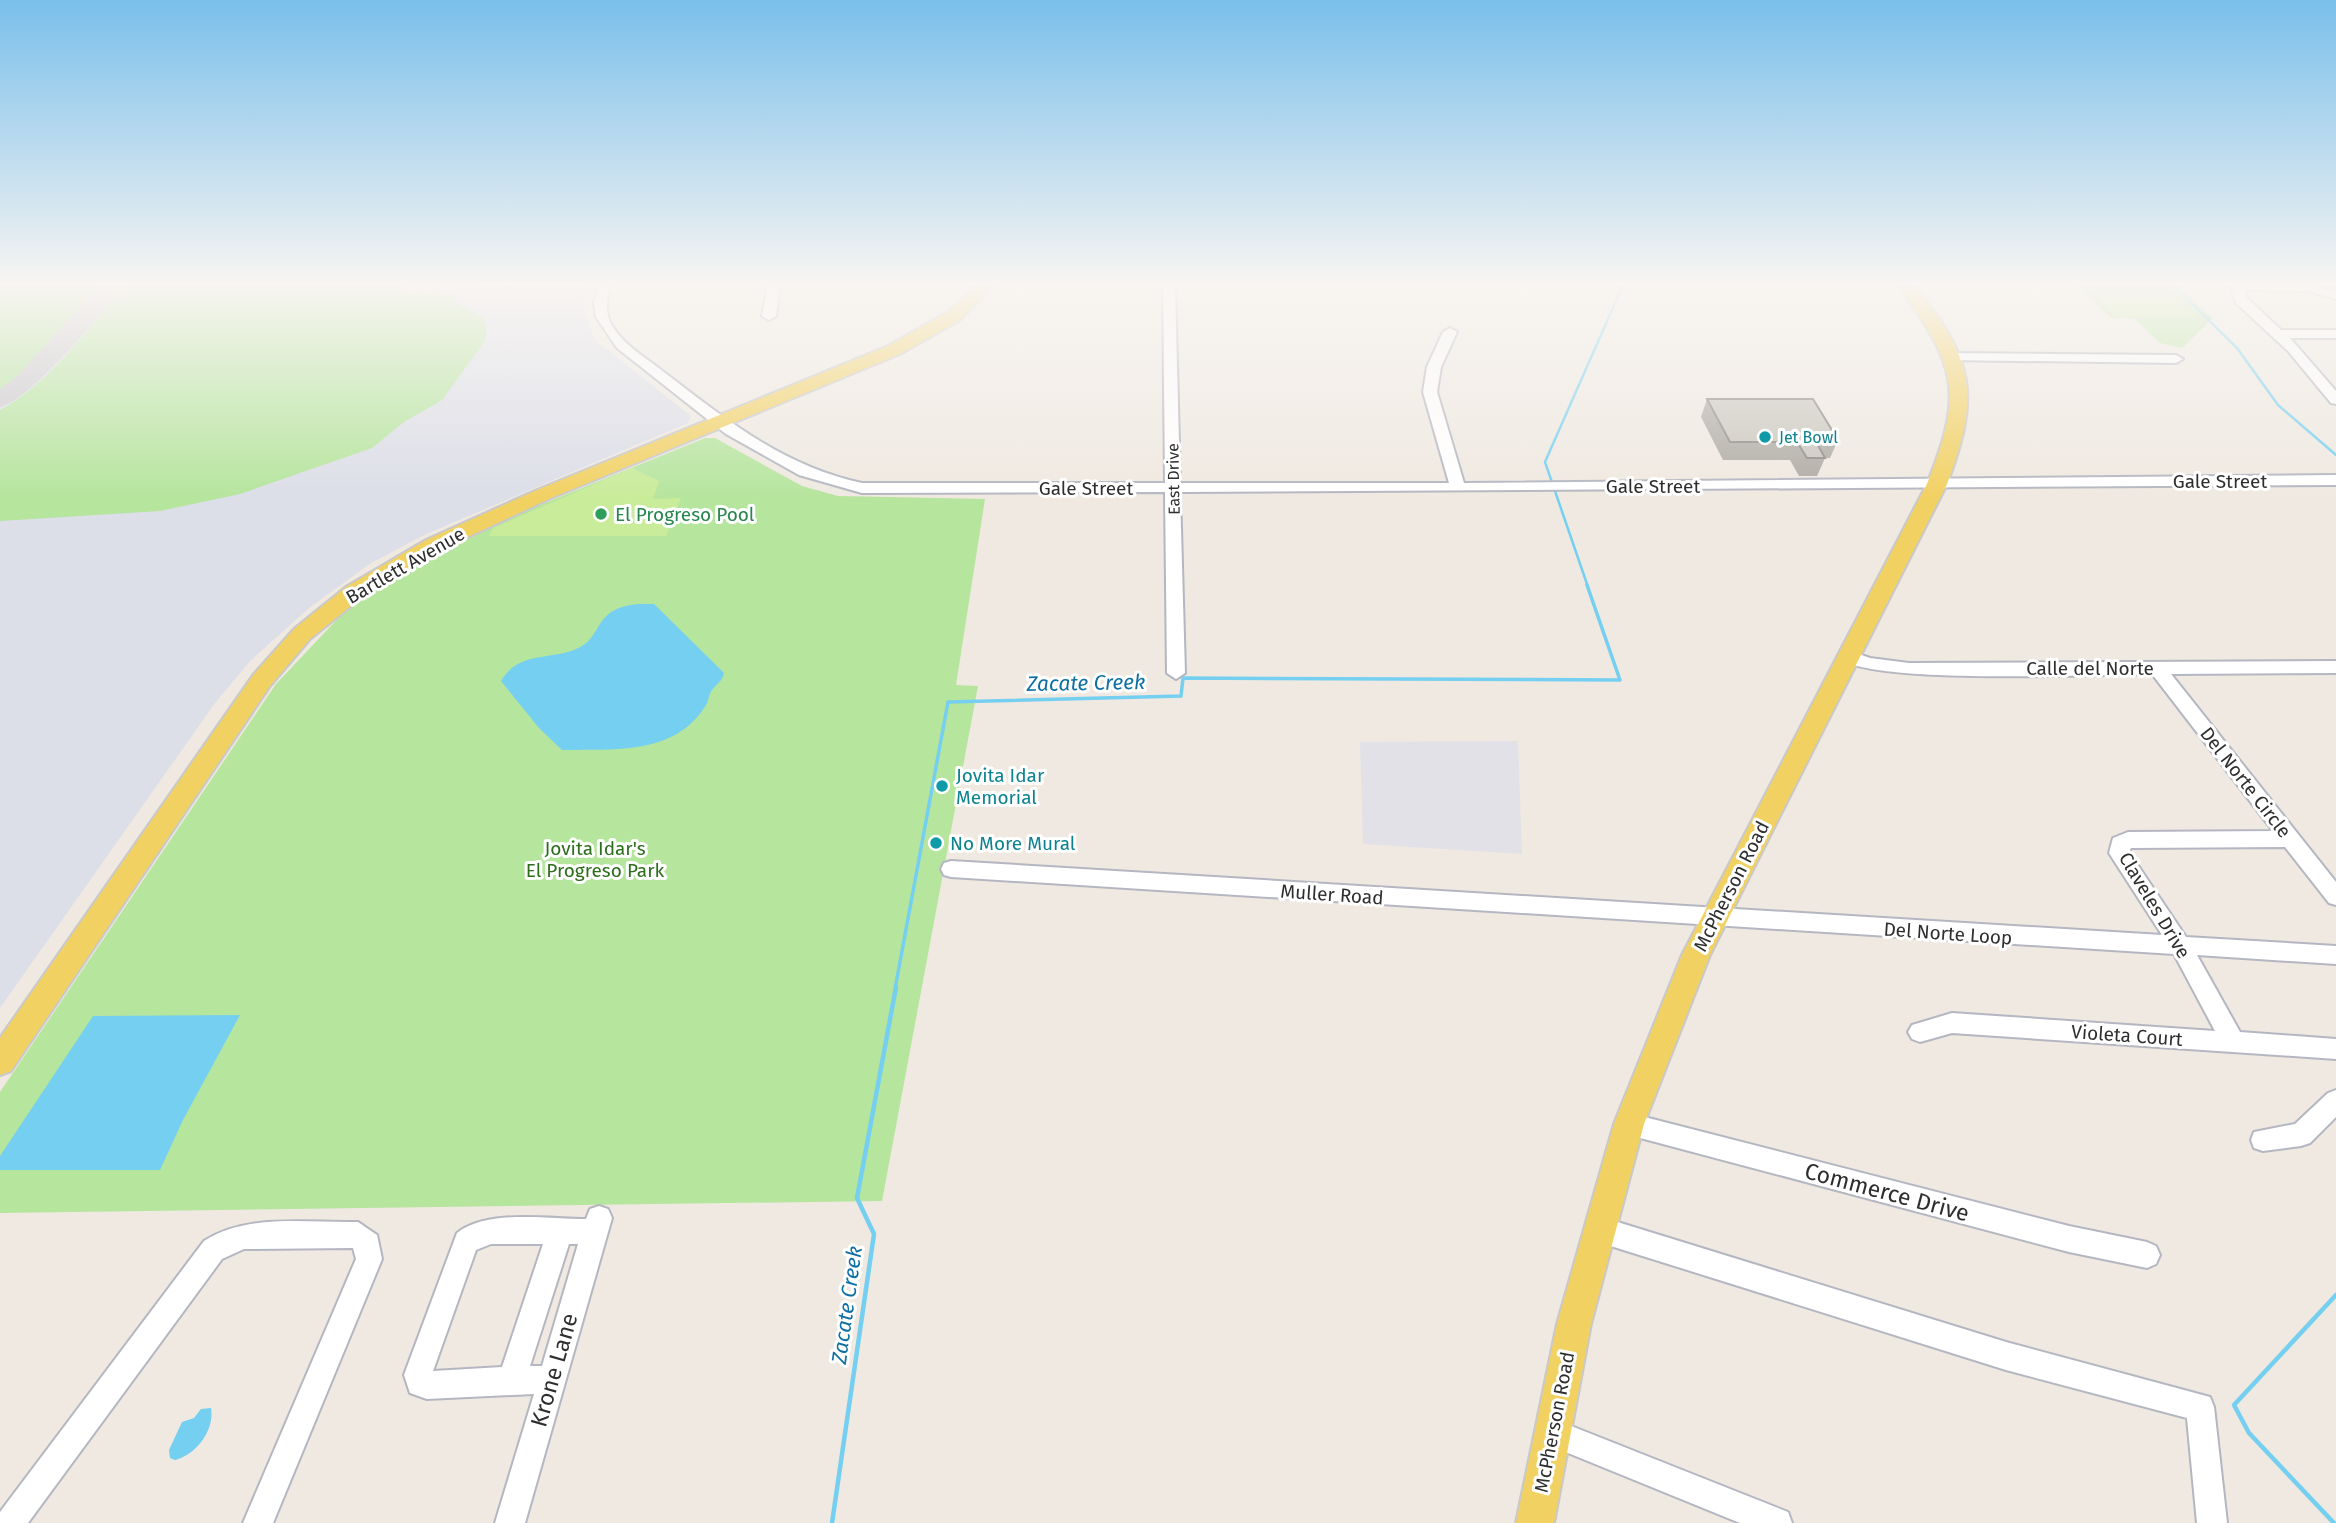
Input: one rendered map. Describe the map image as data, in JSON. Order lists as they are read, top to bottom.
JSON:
{
  "streets": {
    "main road": ["Bartlett Avenue", "McPherson Road"],
    "street": [
      "East Drive",
      "Gale Street",
      "Calle del Norte",
      "Del Norte Circle",
      "Muller Road",
      "Claveles Drive",
      "Del Norte Loop",
      "Violeta Court",
      "Commerce Drive",
      "Krone Lane"
    ]
  },
  "crossings": [
    ["East Drive", "Gale Street"],
    ["Gale Street", "Bartlett Avenue"],
    ["Gale Street", "McPherson Road"],
    ["Calle del Norte", "Del Norte Circle"],
    ["Calle del Norte", "McPherson Road"],
    ["Del Norte Circle", "Claveles Drive"],
    ["McPherson Road", "Muller Road"],
    ["McPherson Road", "Del Norte Loop"],
    ["McPherson Road", "Commerce Drive"],
    ["Muller Road", "Del Norte Loop"],
    ["Claveles Drive", "Del Norte Loop"],
    ["Claveles Drive", "Violeta Court"]
  ],
  "water": ["Zacate Creek"],
  "parks": ["Jovita Idar's El Progreso Park"],
  "places": [
    "Jet Bowl",
    "El Progreso Pool",
    "Jovita Idar Memorial",
    "No More Mural"
  ]
}
